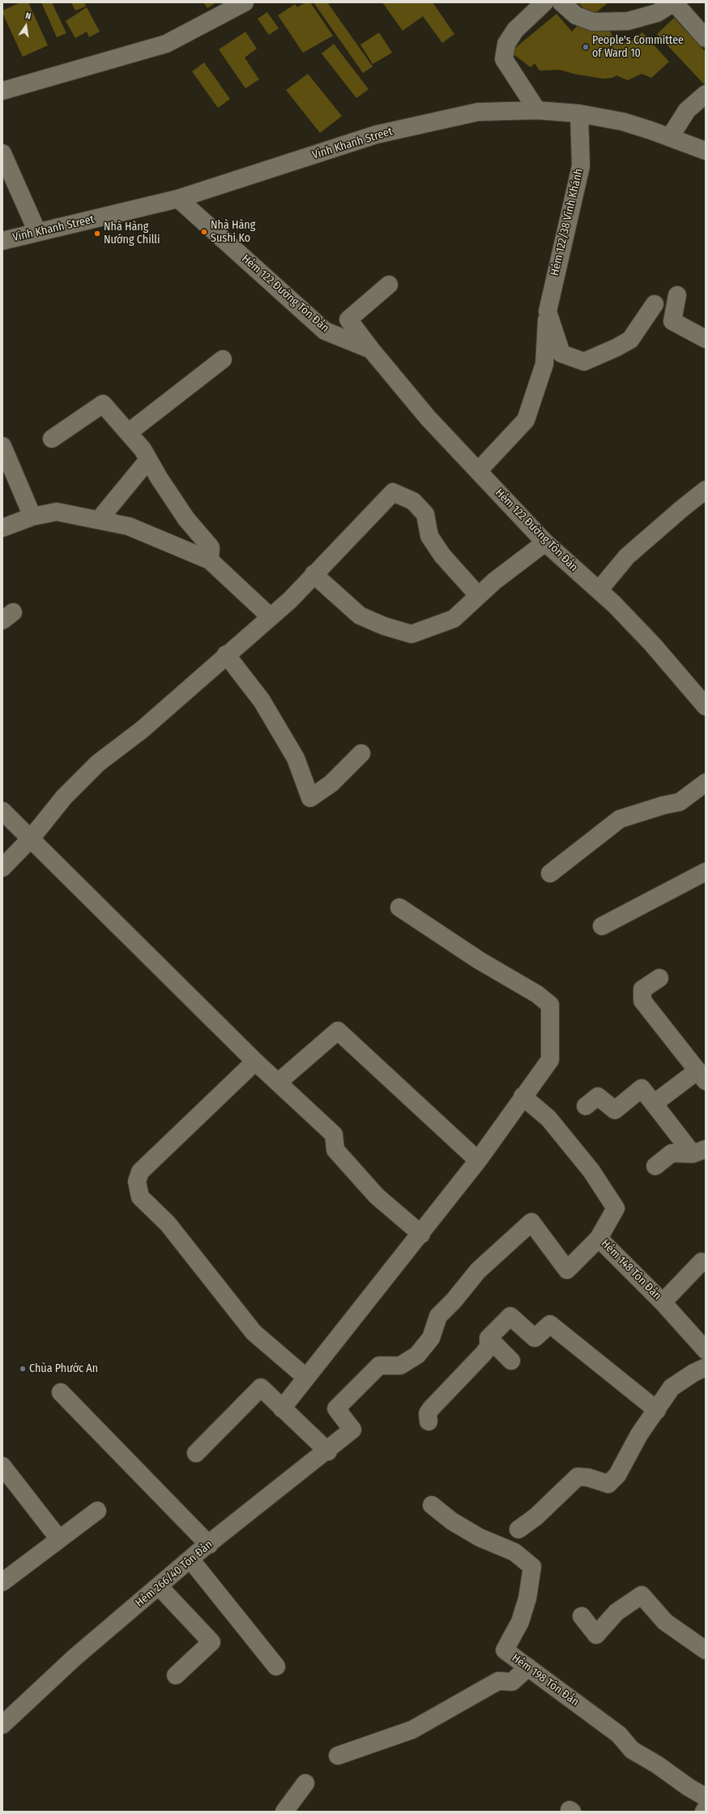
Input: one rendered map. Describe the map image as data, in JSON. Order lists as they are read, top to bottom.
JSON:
{
  "streets": {
    "street": [
      "Vinh Khanh Street",
      "Hẻm 122/38 Vĩnh Khánh",
      "Hẻm 122 Đường Tôn Đản",
      "Hẻm 148 Tôn Đản",
      "Hẻm 266/40 Tôn Đản",
      "Hẻm 198 Tôn Đản"
    ]
  },
  "crossings": [
    ["Vinh Khanh Street", "Hẻm 122/38 Vĩnh Khánh"],
    ["Vinh Khanh Street", "Hẻm 122 Đường Tôn Đản"],
    ["Hẻm 122/38 Vĩnh Khánh", "Hẻm 122 Đường Tôn Đản"],
    ["Hẻm 148 Tôn Đản", "Hẻm 266/40 Tôn Đản"]
  ],
  "places": [
    "People's Committee of Ward 10",
    "Nhà Hàng Sushi Ko",
    "Nhà Hàng Nướng Chilli",
    "Chùa Phước An"
  ],
  "north": "top"
}
